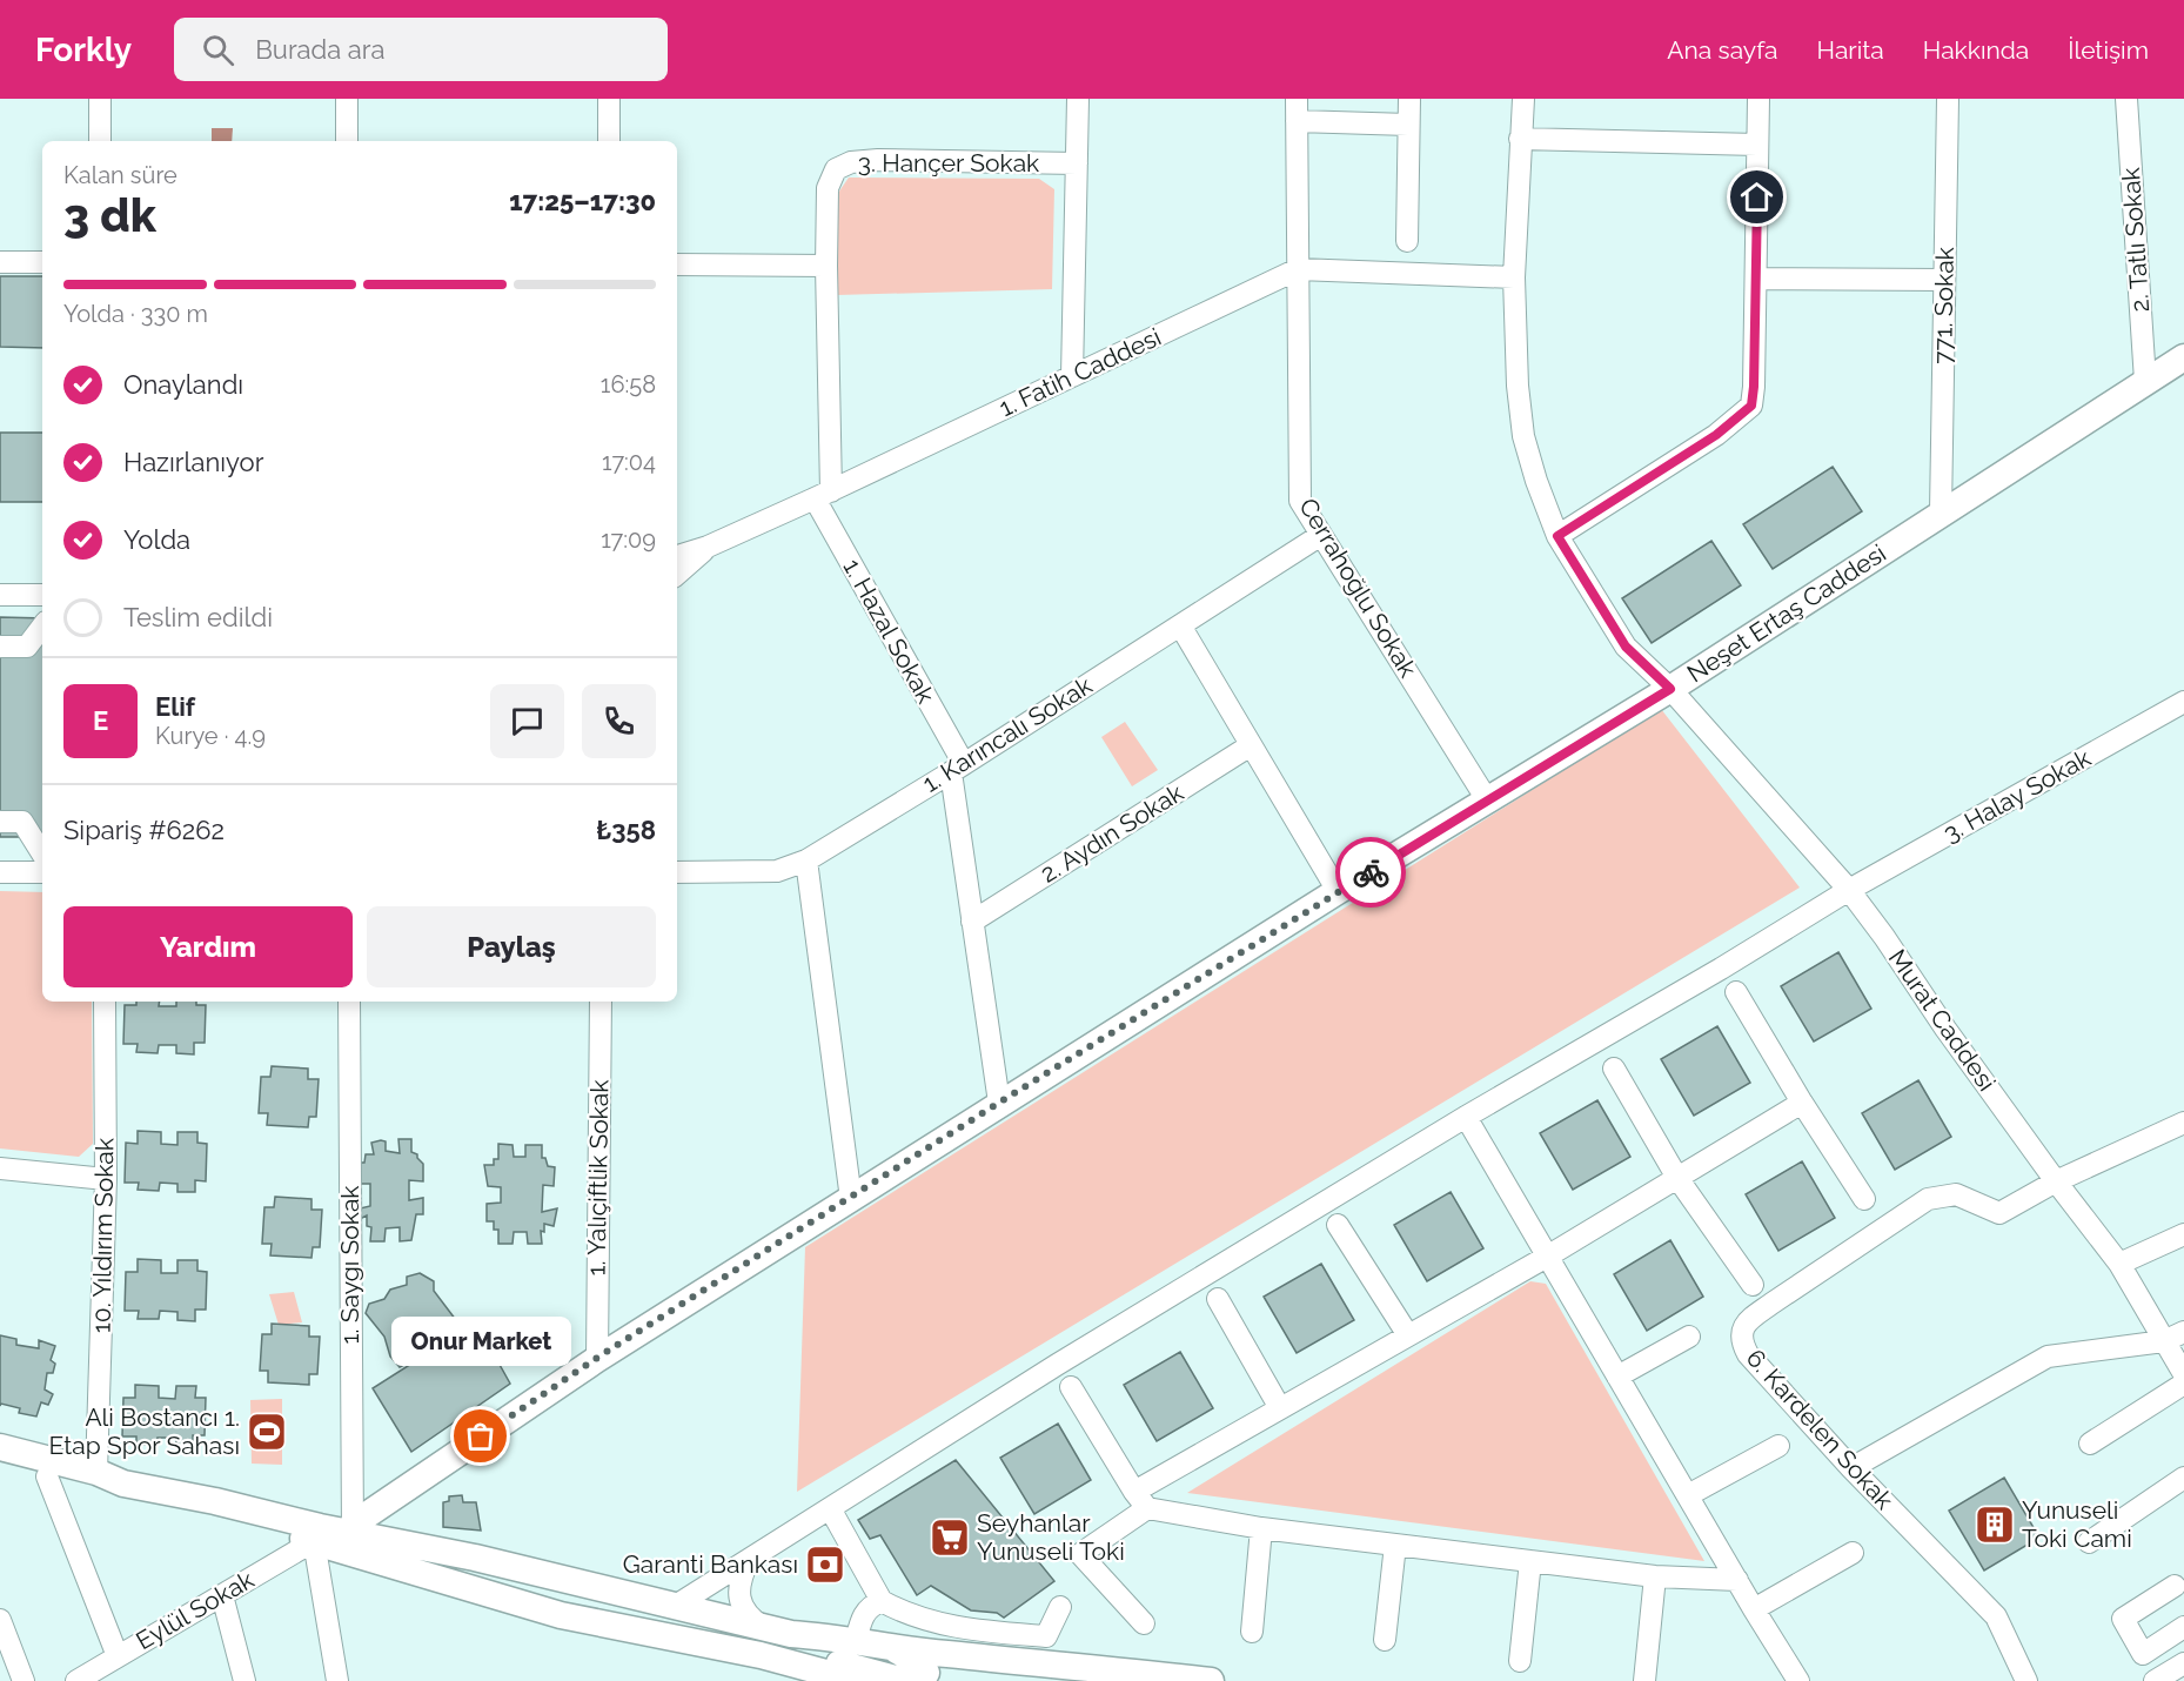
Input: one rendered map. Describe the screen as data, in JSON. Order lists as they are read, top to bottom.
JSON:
{
  "streets": {
    "main road": ["Neşet Ertaş Caddesi"],
    "street": [
      "3. Hançer Sokak",
      "2. Tatlı Sokak",
      "771. Sokak",
      "1. Fatih Caddesi",
      "Cerrahoğlu Sokak",
      "1. Hazal Sokak",
      "1. Karıncalı Sokak",
      "3. Halay Sokak",
      "2. Aydın Sokak",
      "Murat Caddesi",
      "1. Yalıçiftlik Sokak",
      "10. Yıldırım Sokak",
      "1. Saygı Sokak",
      "6. Kardelen Sokak",
      "Eylül Sokak"
    ]
  },
  "crossings": [
    ["3. Hançer Sokak", "1. Fatih Caddesi"],
    ["3. Hançer Sokak", "1. Hazal Sokak"],
    ["2. Tatlı Sokak", "Neşet Ertaş Caddesi"],
    ["771. Sokak", "Neşet Ertaş Caddesi"],
    ["1. Fatih Caddesi", "Cerrahoğlu Sokak"],
    ["1. Fatih Caddesi", "1. Hazal Sokak"],
    ["Cerrahoğlu Sokak", "Neşet Ertaş Caddesi"],
    ["Cerrahoğlu Sokak", "1. Karıncalı Sokak"],
    ["Neşet Ertaş Caddesi", "Murat Caddesi"],
    ["Neşet Ertaş Caddesi", "1. Yalıçiftlik Sokak"],
    ["Neşet Ertaş Caddesi", "1. Saygı Sokak"],
    ["1. Hazal Sokak", "1. Karıncalı Sokak"],
    ["3. Halay Sokak", "Murat Caddesi"],
    ["Murat Caddesi", "6. Kardelen Sokak"]
  ],
  "places": {
    "sports": ["Ali Bostancı 1. Etap Spor Sahası"],
    "other": ["Onur Market"],
    "building": ["Yunuseli Toki Cami"],
    "supermarket": ["Seyhanlar Yunuseli Toki"],
    "bank": ["Garanti Bankası"]
  },
  "page": {
    "header": "Forkly",
    "search": "Burada ara",
    "nav": [
      "Ana sayfa",
      "Harita",
      "Hakkında",
      "İletişim"
    ],
    "heading": ["3 dk", "Kalan süre", "17:25–17:30"],
    "panel": [
      "Elif",
      "Kurye · 4.9",
      "Sipariş #6262",
      "₺358"
    ],
    "bar": "Yolda · 330 m",
    "list": [
      ["Onaylandı", "16:58"],
      ["Hazırlanıyor", "17:04"],
      ["Yolda", "17:09"],
      "Teslim edildi"
    ],
    "round": "E",
    "buttons": ["Yardım", "Paylaş"],
    "bubble": "Onur Market"
  }
}
